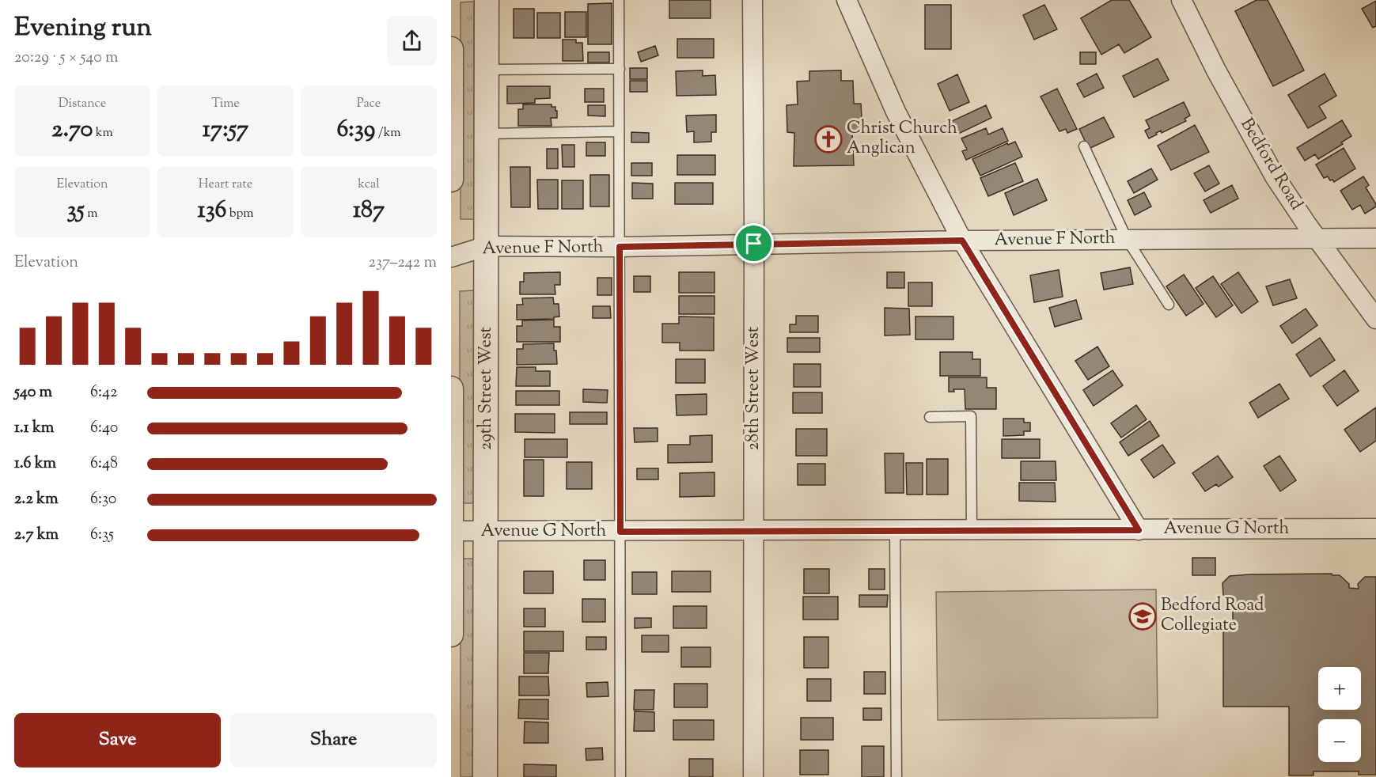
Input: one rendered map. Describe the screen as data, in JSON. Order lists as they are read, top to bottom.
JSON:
{
  "streets": {
    "street": [
      "Bedford Road",
      "Avenue F North",
      "29th Street West",
      "28th Street West",
      "Avenue G North"
    ]
  },
  "crossings": [
    ["Bedford Road", "Avenue F North"],
    ["Avenue F North", "29th Street West"],
    ["Avenue F North", "28th Street West"],
    ["29th Street West", "Avenue G North"],
    ["28th Street West", "Avenue G North"]
  ],
  "places": {
    "church": ["Christ Church Anglican"],
    "school or university": ["Bedford Road Collegiate"]
  },
  "page": {
    "heading": ["Evening run", "20:29 · 5 × 540 m"],
    "stats": [
      ["Distance", "2.70 km"],
      ["Time", "17:57"],
      ["Pace", "6:39 /km"],
      ["Elevation", "35 m"],
      ["Heart rate", "136 bpm"],
      ["kcal", "187"]
    ],
    "chart": ["Elevation", "237–242 m"],
    "list": [
      {
        "name": "540 m",
        "note": "6:42"
      },
      {
        "name": "1.1 km",
        "note": "6:40"
      },
      {
        "name": "1.6 km",
        "note": "6:48"
      },
      {
        "name": "2.2 km",
        "note": "6:30"
      },
      {
        "name": "2.7 km",
        "note": "6:35"
      }
    ],
    "map_buttons": ["+", "−"],
    "buttons": ["Save", "Share"]
  }
}
